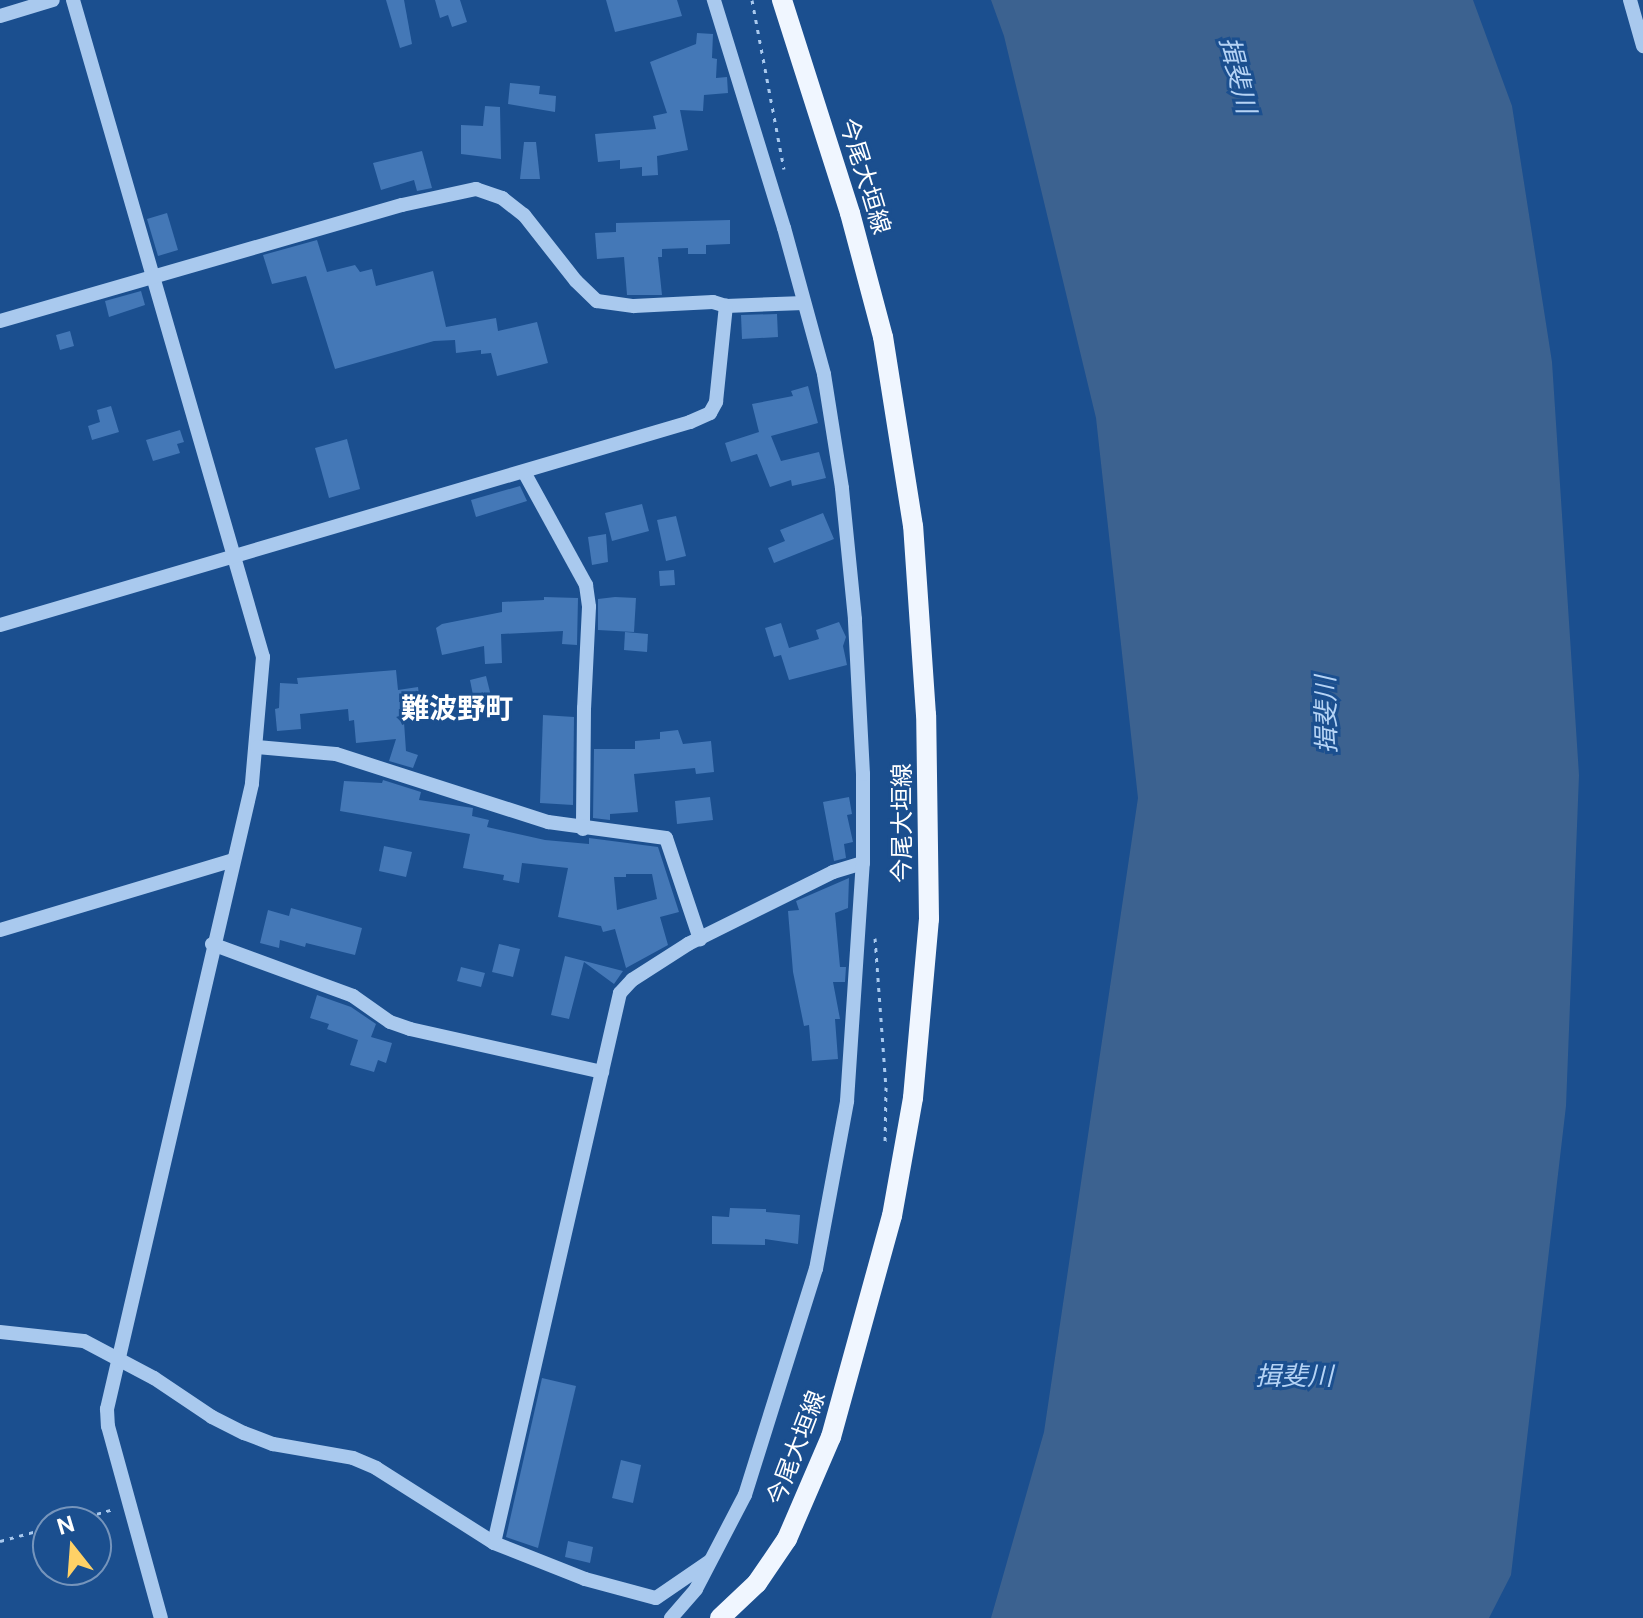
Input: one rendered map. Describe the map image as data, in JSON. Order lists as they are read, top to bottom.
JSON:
{
  "streets": {
    "main road": ["今尾大垣線"]
  },
  "districts": ["難波野町"],
  "water": ["揖斐川"],
  "north": "top"
}
